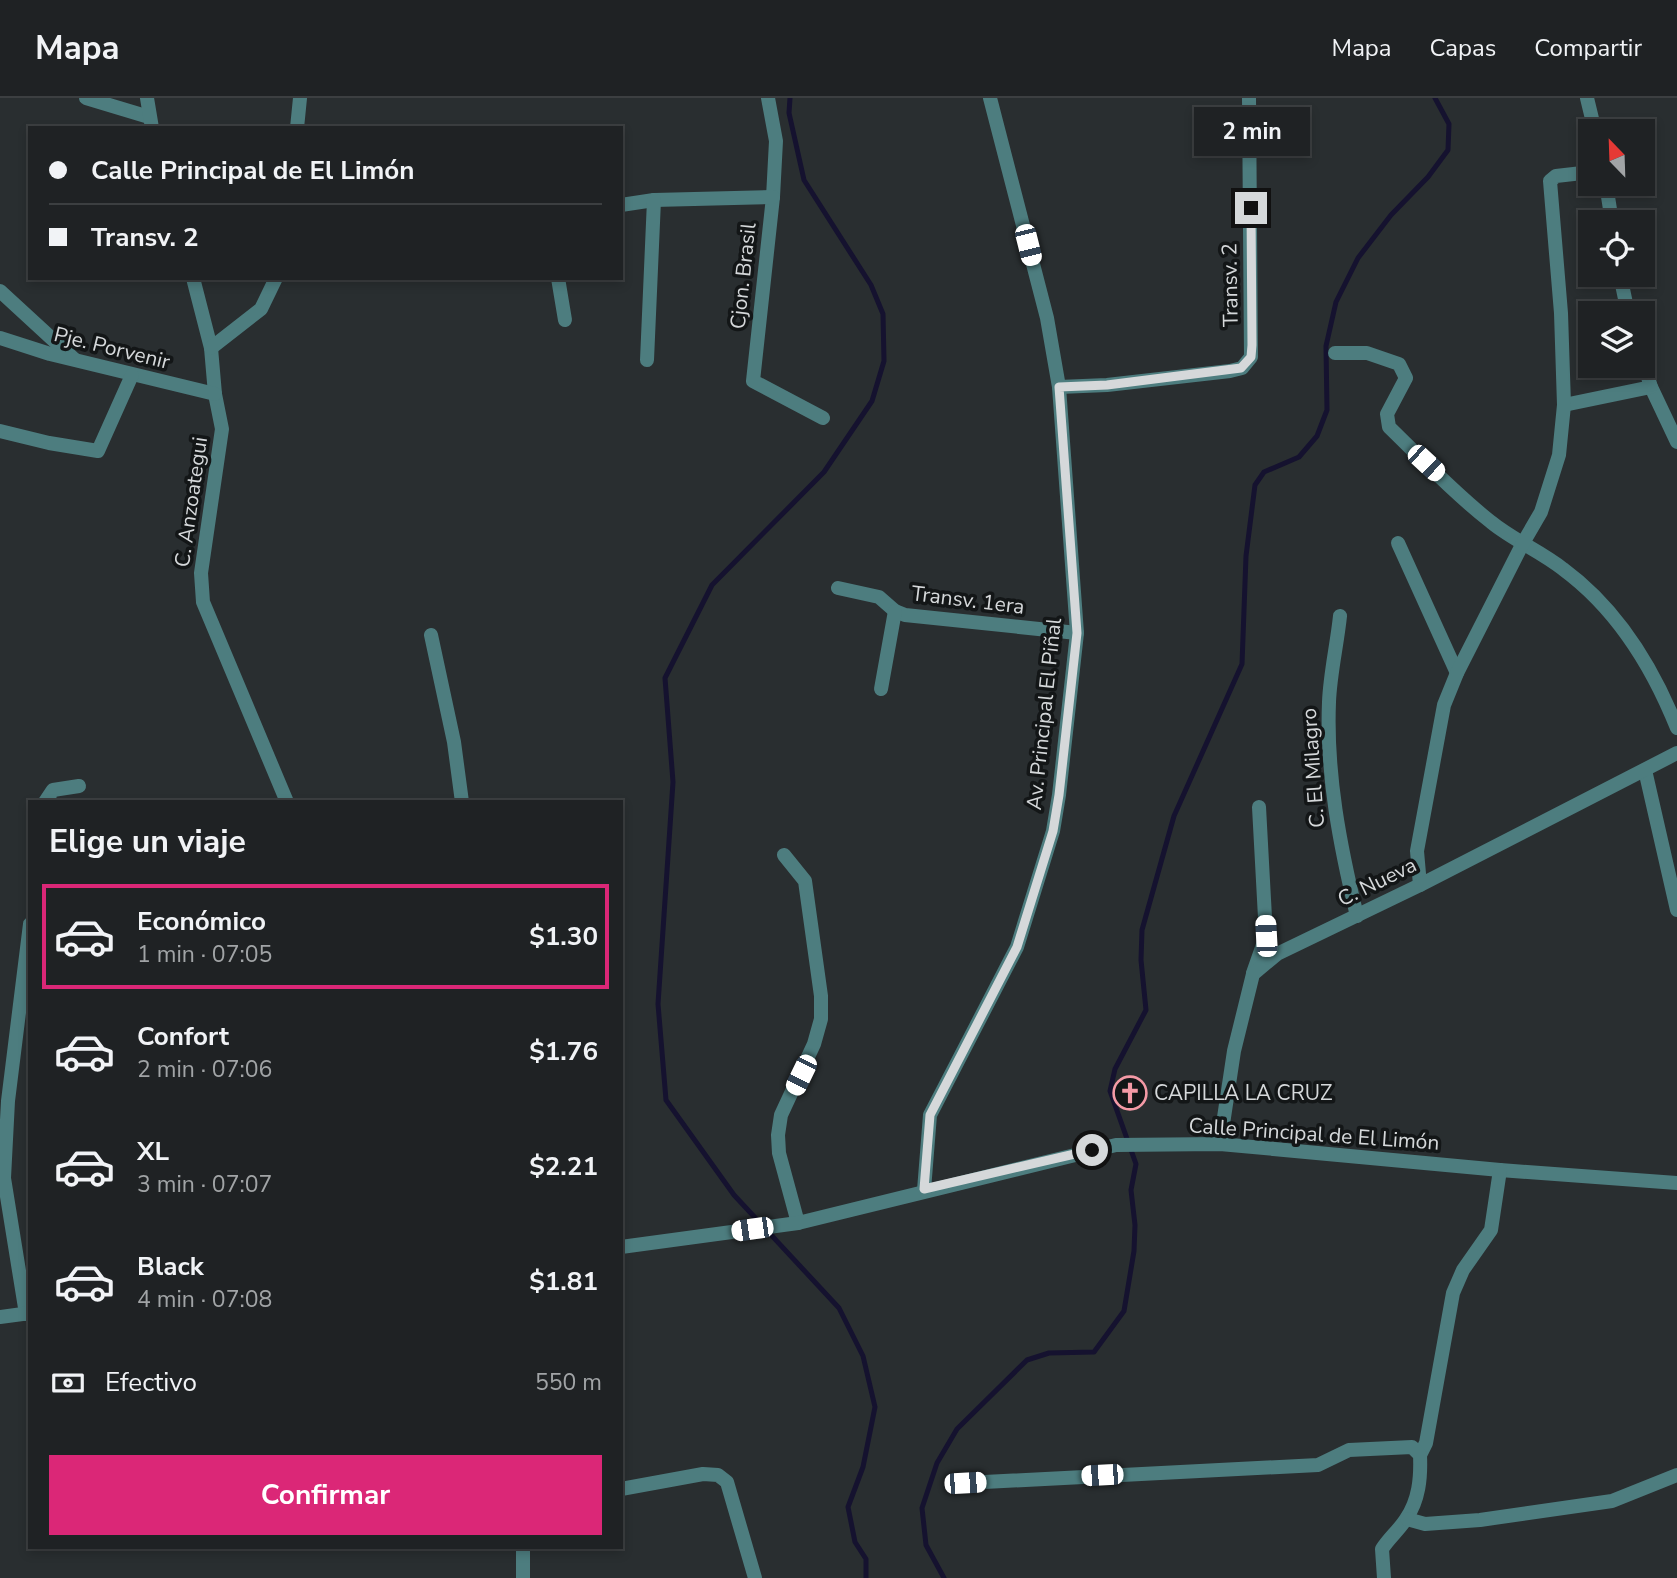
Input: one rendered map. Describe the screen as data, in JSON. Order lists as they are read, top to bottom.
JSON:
{
  "streets": {
    "street": [
      "Cjon. Brasil",
      "Transv. 2",
      "Pje. Porvenir",
      "C. Anzoategui",
      "Transv. 1era",
      "Av. Principal El Piñal",
      "C. El Milagro",
      "C. Nueva",
      "Calle Principal de El Limón"
    ]
  },
  "crossings": [
    ["Transv. 2", "Av. Principal El Piñal"],
    ["Pje. Porvenir", "C. Anzoategui"],
    ["Transv. 1era", "Av. Principal El Piñal"],
    ["Av. Principal El Piñal", "Calle Principal de El Limón"],
    ["C. El Milagro", "C. Nueva"]
  ],
  "places": {
    "church": ["CAPILLA LA CRUZ"]
  },
  "north": "top left",
  "page": {
    "header": "Mapa",
    "nav": ["Mapa", "Capas", "Compartir"],
    "bubble": "2 min",
    "banner": ["Calle Principal de El Limón", "Transv. 2"],
    "heading": "Elige un viaje",
    "list": [
      {
        "name": "Económico",
        "note": "1 min · 07:05",
        "value": "$1.30"
      },
      {
        "name": "Confort",
        "note": "2 min · 07:06",
        "value": "$1.76"
      },
      {
        "name": "XL",
        "note": "3 min · 07:07",
        "value": "$2.21"
      },
      {
        "name": "Black",
        "note": "4 min · 07:08",
        "value": "$1.81"
      }
    ],
    "pay": ["Efectivo", "550 m"],
    "buttons": "Confirmar"
  }
}
